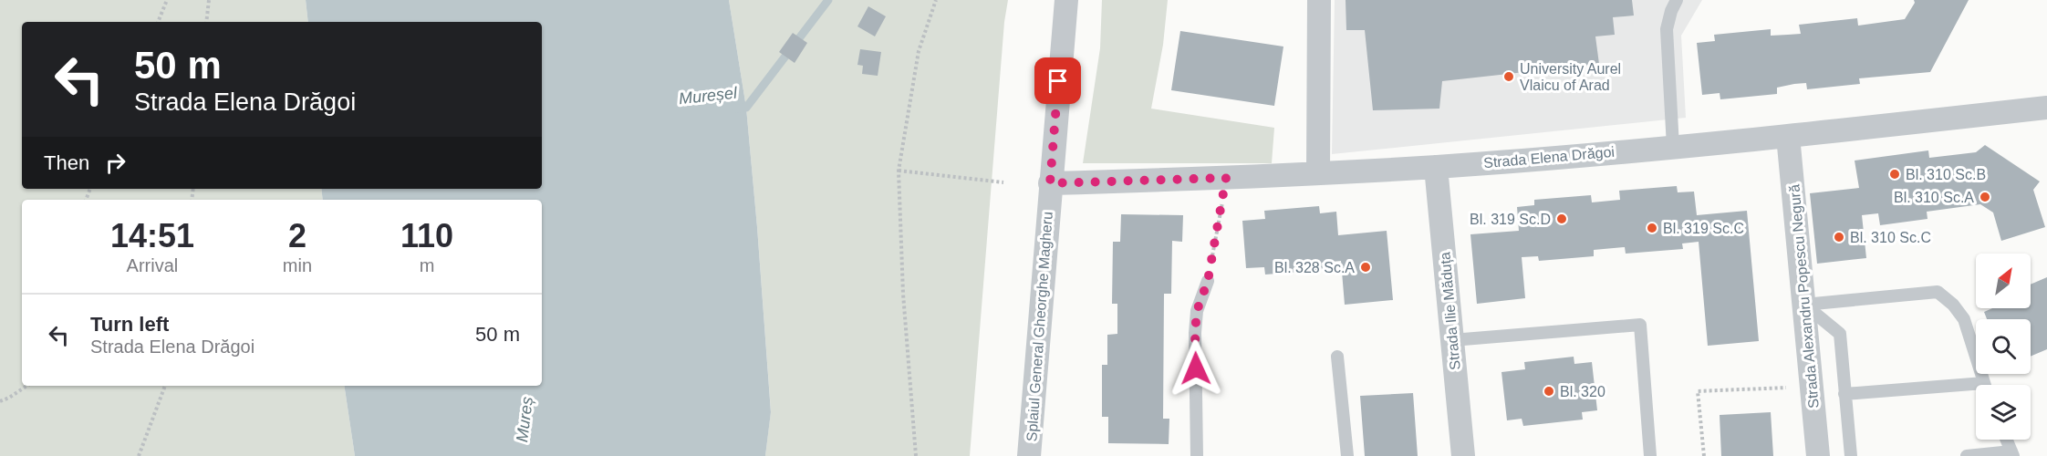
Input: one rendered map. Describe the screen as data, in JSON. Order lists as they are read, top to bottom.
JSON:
{
  "streets": {
    "street": [
      "Strada Elena Drăgoi",
      "Strada Alexandru Popescu Negură",
      "Strada Ilie Măduța",
      "Splaiul General Gheorghe Magheru"
    ]
  },
  "crossings": [
    ["Strada Elena Drăgoi", "Strada Alexandru Popescu Negură"],
    ["Strada Elena Drăgoi", "Strada Ilie Măduța"],
    ["Strada Elena Drăgoi", "Splaiul General Gheorghe Magheru"]
  ],
  "water": ["Mureșel", "Mureș"],
  "places": [
    "University Aurel Vlaicu of Arad",
    "Bl. 310 Sc.B",
    "Bl. 310 Sc.A",
    "Bl. 319 Sc.D",
    "Bl. 319 Sc.C",
    "Bl. 310 Sc.C",
    "Bl. 328 Sc.A",
    "Bl. 320"
  ],
  "north": "top right",
  "page": {
    "turn": ["50 m", "Strada Elena Drăgoi"],
    "then": "Then",
    "eta": [
      "14:51",
      "Arrival",
      "2",
      "min",
      "110",
      "m"
    ],
    "list": [
      {
        "name": "Turn left",
        "note": "Strada Elena Drăgoi",
        "value": "50 m"
      }
    ]
  }
}
